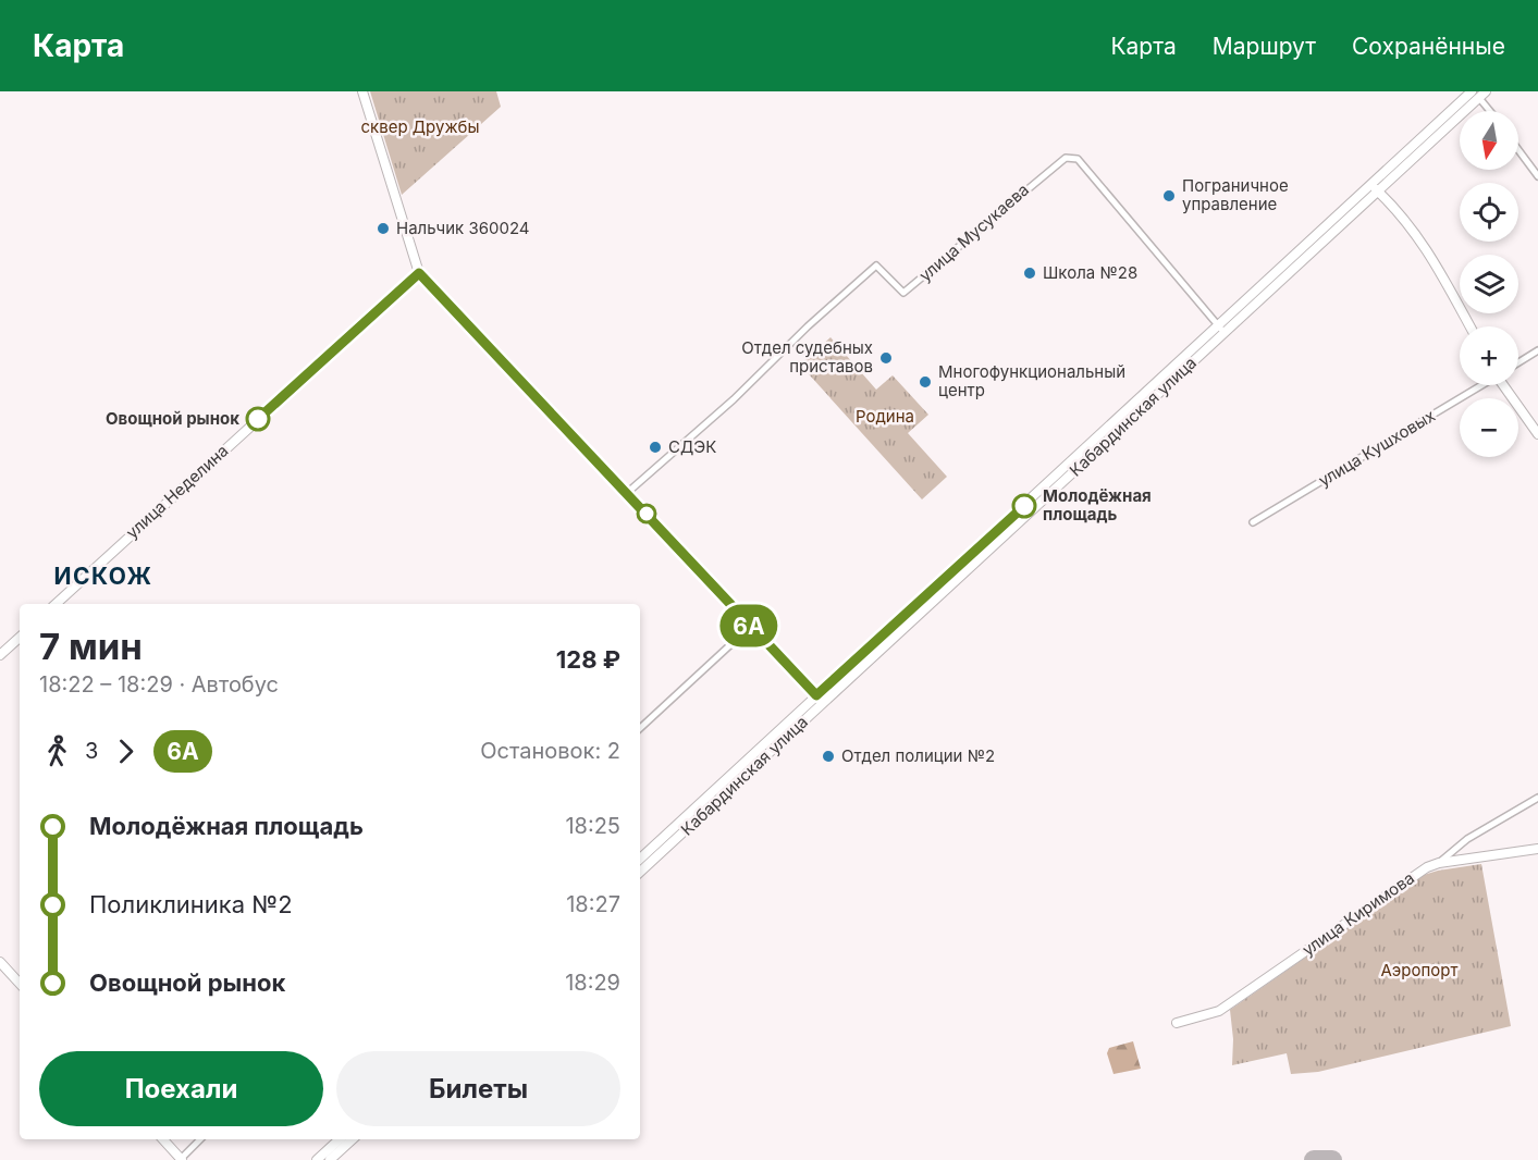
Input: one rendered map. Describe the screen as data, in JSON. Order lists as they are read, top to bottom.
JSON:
{
  "streets": {
    "main road": ["Кабардинская улица", "улица Неделина", "улица Киримова"],
    "street": ["улица Мусукаева", "улица Кушховых"]
  },
  "crossings": [
    ["улица Мусукаева", "Кабардинская улица"]
  ],
  "districts": ["ИСКОЖ"],
  "parks": ["сквер Дружбы", "Родина", "Аэропорт"],
  "places": [
    "Пограничное управление",
    "Нальчик 360024",
    "Школа №28",
    "Отдел судебных приставов",
    "Многофункциональный центр",
    "Овощной рынок",
    "СДЭК",
    "Молодёжная площадь",
    "Отдел полиции №2"
  ],
  "lines": ["bus line 6А"],
  "north": "bottom",
  "page": {
    "header": "Карта",
    "nav": ["Карта", "Маршрут", "Сохранённые"],
    "on_map": "6А",
    "map_buttons": ["+", "−"],
    "heading": ["7 мин", "18:22 – 18:29 · Автобус", "128 ₽"],
    "legs": ["3", "6А", "Остановок: 2"],
    "list": [
      {
        "name": "Молодёжная площадь",
        "value": "18:25"
      },
      {
        "name": "Поликлиника №2",
        "value": "18:27"
      },
      {
        "name": "Овощной рынок",
        "value": "18:29"
      }
    ],
    "buttons": ["Поехали", "Билеты"]
  }
}
